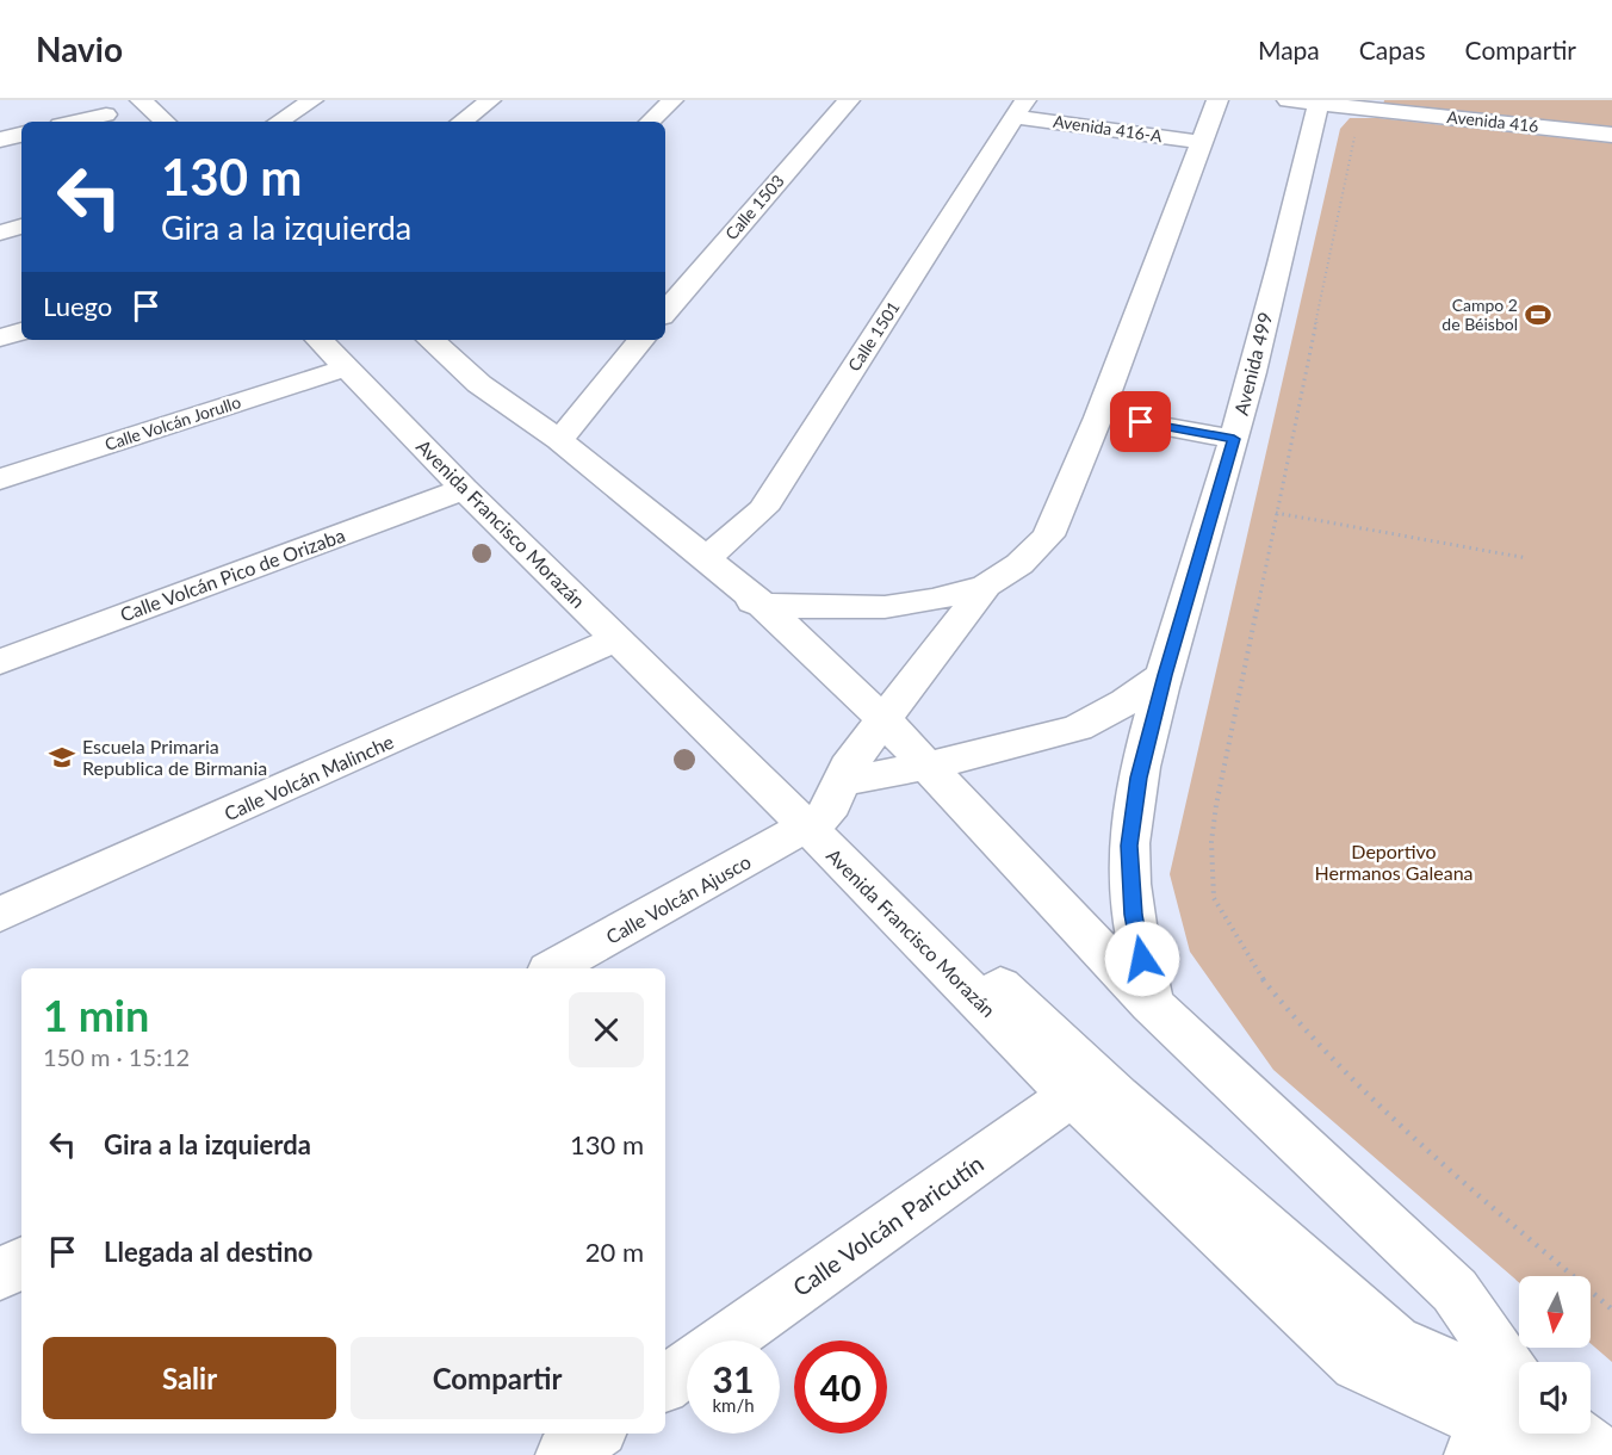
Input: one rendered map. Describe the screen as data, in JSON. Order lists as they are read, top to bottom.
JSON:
{
  "streets": {
    "street": [
      "Avenida 416",
      "Avenida 416-A",
      "Calle 1503",
      "Calle 1501",
      "Avenida 499",
      "Calle Volcán Jorullo",
      "Avenida Francisco Morazán",
      "Calle Volcán Pico de Orizaba",
      "Calle Volcán Malinche",
      "Calle Volcán Ajusco",
      "Calle Volcán Paricutín"
    ]
  },
  "crossings": [
    ["Avenida 416", "Avenida 499"],
    ["Avenida 416-A", "Calle 1501"],
    ["Calle Volcán Jorullo", "Avenida Francisco Morazán"],
    ["Avenida Francisco Morazán", "Calle Volcán Pico de Orizaba"],
    ["Avenida Francisco Morazán", "Calle Volcán Malinche"],
    ["Avenida Francisco Morazán", "Calle Volcán Ajusco"],
    ["Avenida Francisco Morazán", "Calle Volcán Paricutín"]
  ],
  "parks": ["Deportivo Hermanos Galeana"],
  "places": {
    "sports": ["Campo 2 de Béisbol"],
    "school or university": ["Escuela Primaria Republica de Birmania"]
  },
  "north": "bottom",
  "page": {
    "header": "Navio",
    "nav": ["Mapa", "Capas", "Compartir"],
    "turn": ["130 m", "Gira a la izquierda"],
    "then": "Luego",
    "heading": ["1 min", "150 m · 15:12"],
    "list": [
      {
        "name": "Gira a la izquierda",
        "value": "130 m"
      },
      {
        "name": "Llegada al destino",
        "value": "20 m"
      }
    ],
    "buttons": ["Salir", "Compartir"],
    "speed": "31 km/h",
    "limit": "40"
  }
}
